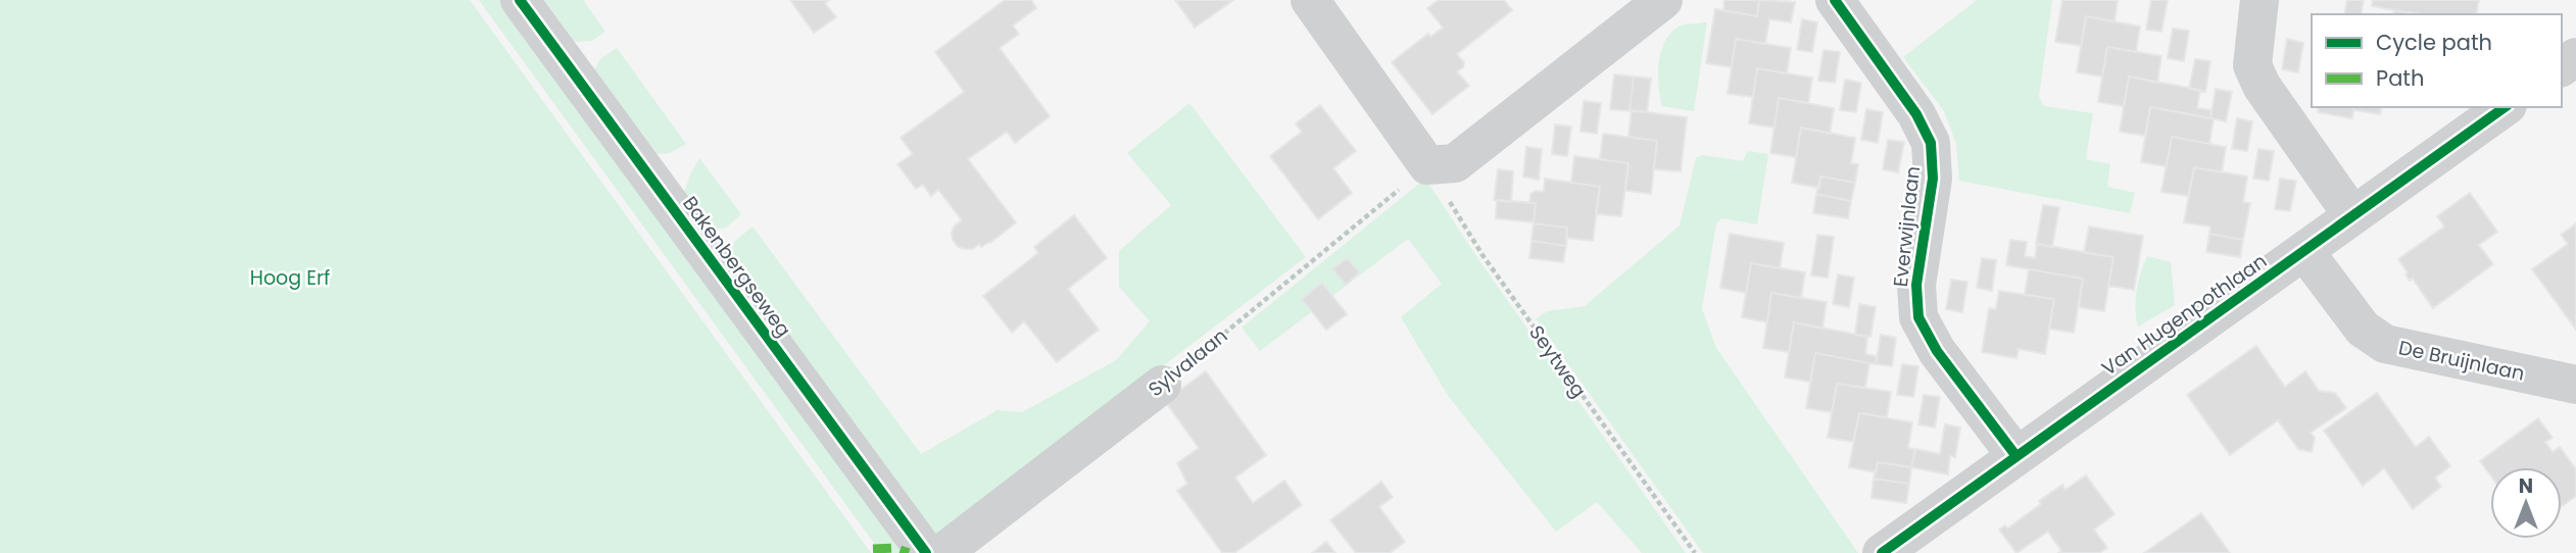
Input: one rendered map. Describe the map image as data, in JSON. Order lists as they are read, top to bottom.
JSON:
{
  "streets": {
    "street": [
      "Everwijnlaan",
      "Bakenbergseweg",
      "Van Hugenpothlaan",
      "De Bruijnlaan",
      "Sylvalaan"
    ],
    "path": ["Seytweg"]
  },
  "crossings": [
    ["Everwijnlaan", "Van Hugenpothlaan"],
    ["Van Hugenpothlaan", "De Bruijnlaan"],
    ["Seytweg", "Sylvalaan"]
  ],
  "parks": ["Hoog Erf"],
  "legend": ["Cycle path", "Path"],
  "north": "top"
}
